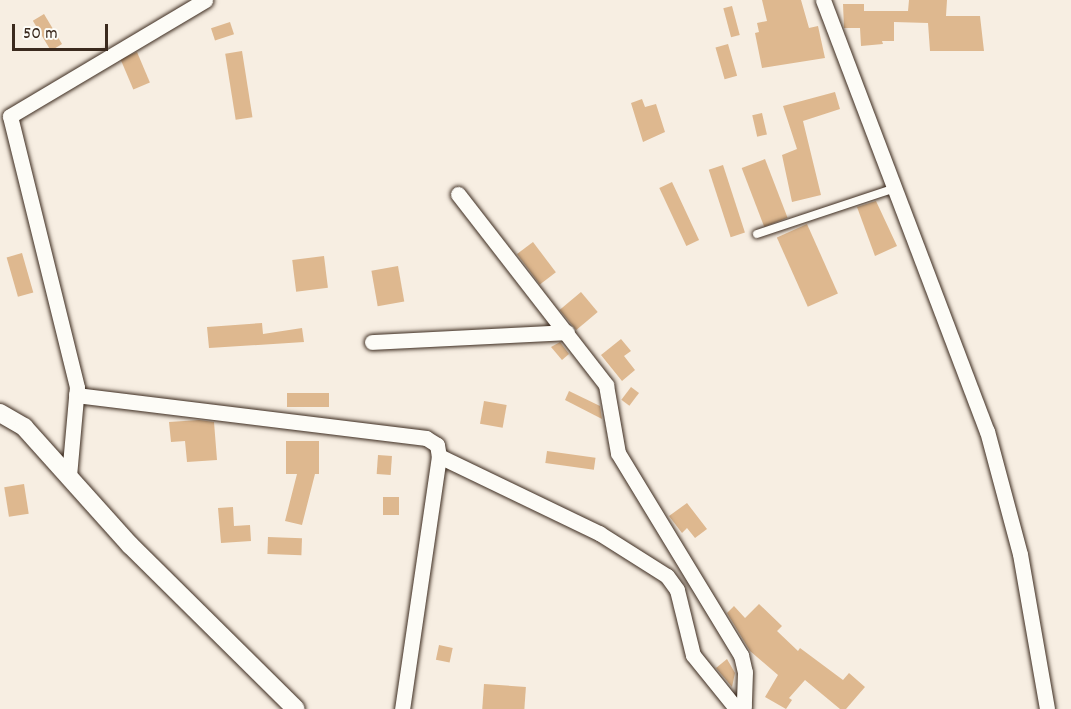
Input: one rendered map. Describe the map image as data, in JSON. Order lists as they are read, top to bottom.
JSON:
{
  "scale_bar": "50 m"
}
